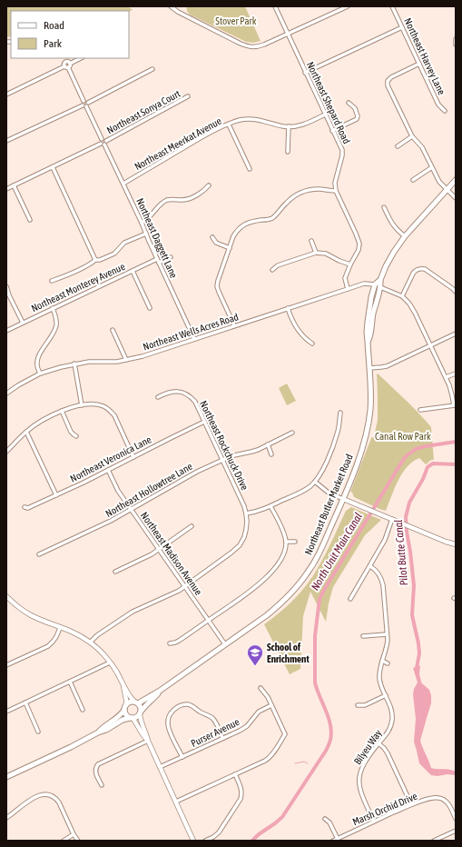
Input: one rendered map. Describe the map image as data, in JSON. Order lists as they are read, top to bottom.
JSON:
{
  "streets": {
    "main road": ["Northeast Butler Market Road"],
    "street": [
      "Northeast Harvey Lane",
      "Northeast Shepard Road",
      "Northeast Sonya Court",
      "Northeast Meerkat Avenue",
      "Northeast Daggett Lane",
      "Northeast Monterey Avenue",
      "Northeast Wells Acres Road",
      "Northeast Rockchuck Drive",
      "Northeast Veronica Lane",
      "Northeast Hollowtree Lane",
      "Northeast Madison Avenue",
      "Purser Avenue",
      "Bilyeu Way",
      "Marsh Orchid Drive"
    ]
  },
  "crossings": [
    ["Northeast Shepard Road", "Northeast Meerkat Avenue"],
    ["Northeast Meerkat Avenue", "Northeast Daggett Lane"],
    ["Northeast Daggett Lane", "Northeast Monterey Avenue"],
    ["Northeast Daggett Lane", "Northeast Wells Acres Road"],
    ["Northeast Wells Acres Road", "Northeast Butler Market Road"],
    ["Northeast Rockchuck Drive", "Northeast Veronica Lane"],
    ["Northeast Rockchuck Drive", "Northeast Hollowtree Lane"],
    ["Northeast Veronica Lane", "Northeast Madison Avenue"],
    ["Northeast Hollowtree Lane", "Northeast Madison Avenue"],
    ["Northeast Butler Market Road", "Northeast Madison Avenue"],
    ["Bilyeu Way", "Marsh Orchid Drive"]
  ],
  "water": ["North Unit Main Canal", "Pilot Butte Canal"],
  "parks": ["Stover Park", "Canal Row Park"],
  "places": {
    "school or university": ["School of Enrichment"]
  },
  "legend": ["Road", "Park"]
}
